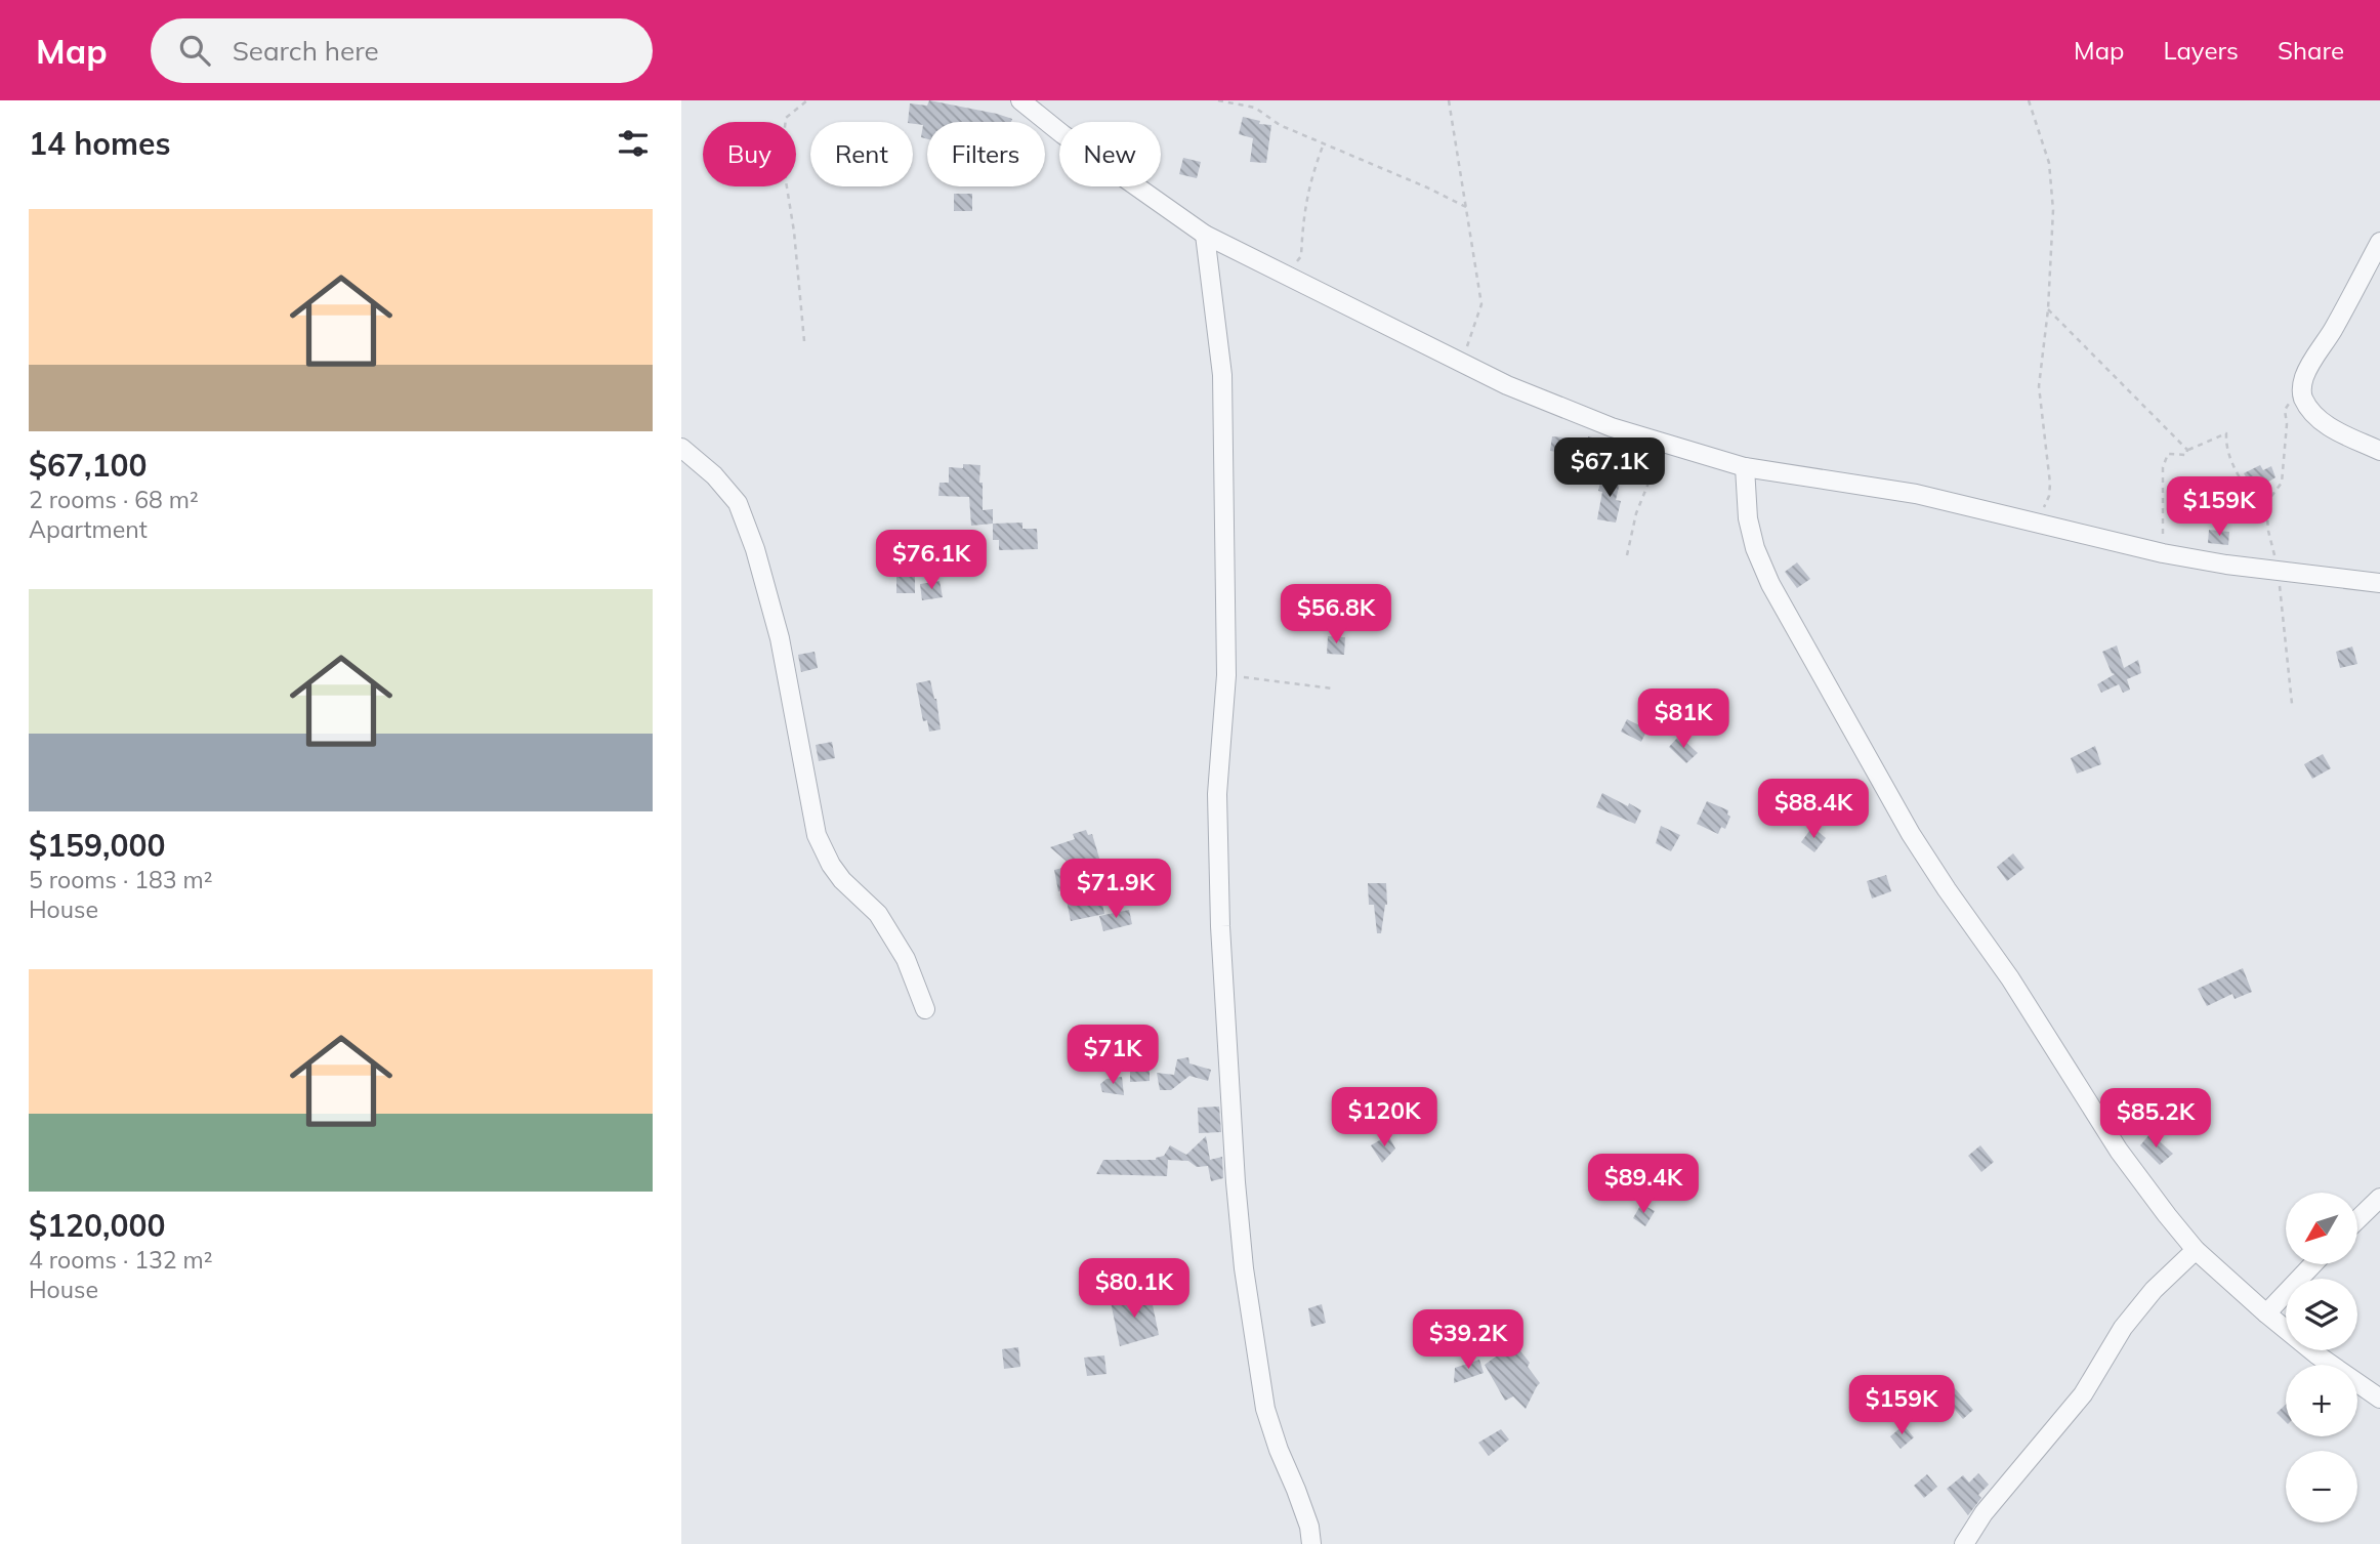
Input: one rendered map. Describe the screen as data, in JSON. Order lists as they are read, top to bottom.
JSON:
{
  "north": "bottom left",
  "page": {
    "header": "Map",
    "search": "Search here",
    "nav": ["Map", "Layers", "Share"],
    "heading": "14 homes",
    "chip": [
      "Buy",
      "Rent",
      "Filters",
      "New"
    ],
    "list": [
      {
        "name": "$67,100",
        "note": "2 rooms · 68 m² · Apartment"
      },
      {
        "name": "$159,000",
        "note": "5 rooms · 183 m² · House"
      },
      {
        "name": "$120,000",
        "note": "4 rooms · 132 m² · House"
      }
    ],
    "price": [
      "$67.1K",
      "$159K",
      "$76.1K",
      "$56.8K",
      "$81K",
      "$88.4K",
      "$71.9K",
      "$71K",
      "$120K",
      "$85.2K",
      "$89.4K",
      "$80.1K",
      "$39.2K",
      "$159K"
    ],
    "map_buttons": ["+", "−"]
  }
}
